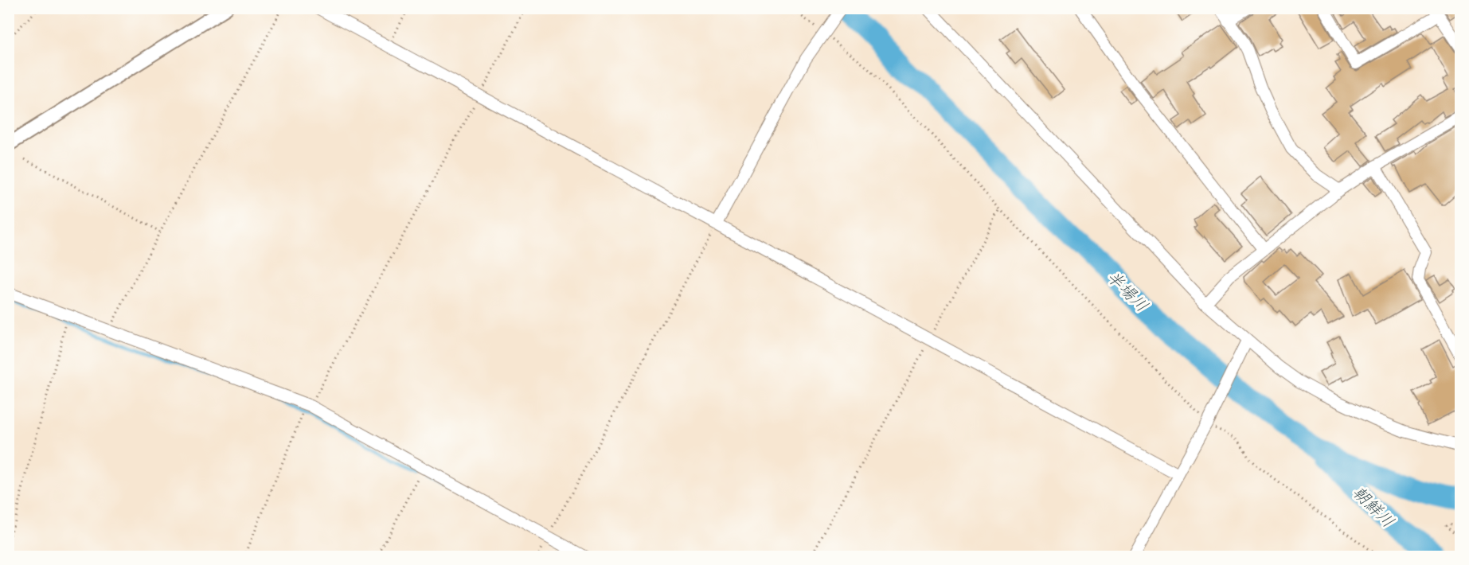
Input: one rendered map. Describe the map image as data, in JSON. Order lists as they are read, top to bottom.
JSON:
{
  "water": ["半場川", "朝鮮川"]
}
